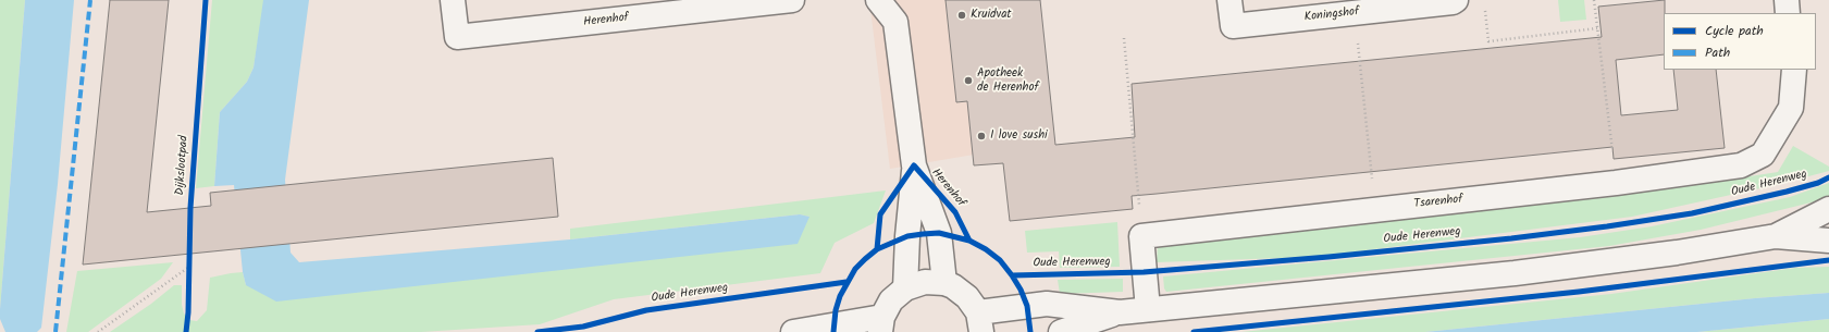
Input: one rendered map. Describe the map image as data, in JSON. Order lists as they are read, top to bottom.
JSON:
{
  "streets": {
    "street": ["Koningshof", "Herenhof", "Tsarenhof"],
    "cycle path": ["Dijkslootpad", "Oude Herenweg"]
  },
  "places": ["Kruidvat", "Apotheek de Herenhof", "I love sushi"],
  "legend": ["Cycle path", "Path"]
}
